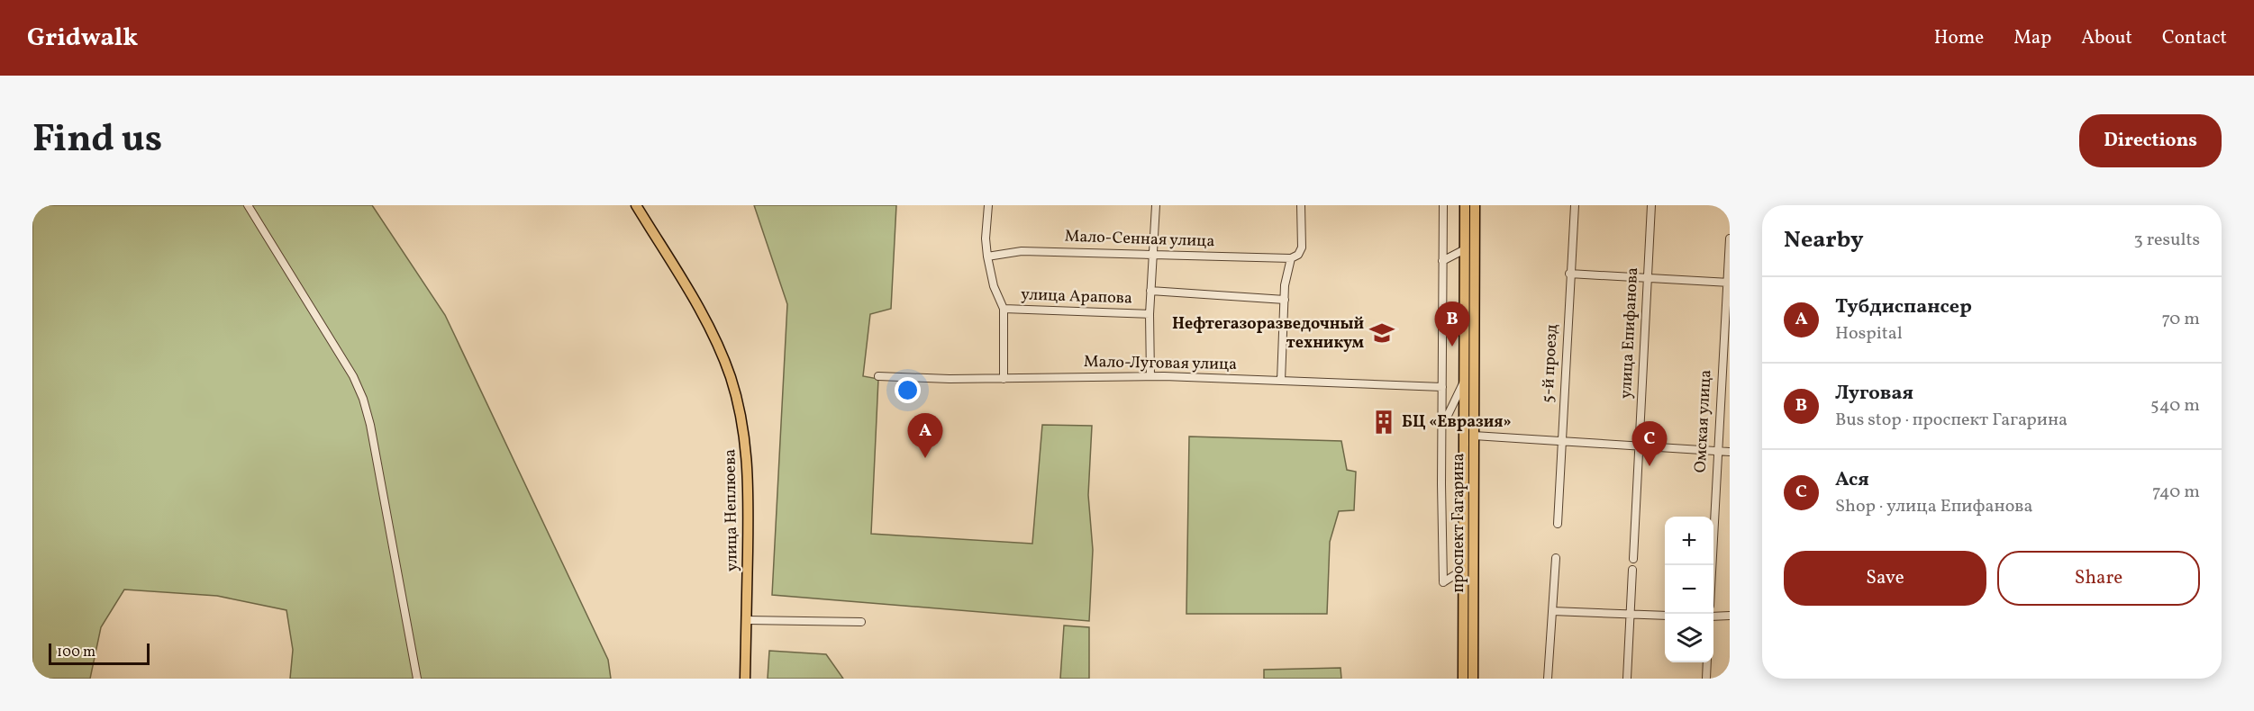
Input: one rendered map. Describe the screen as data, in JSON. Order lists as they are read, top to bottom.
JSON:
{
  "streets": {
    "main road": ["улица Неплюева", "проспект Гагарина"],
    "street": [
      "Мало-Сенная улица",
      "улица Арапова",
      "улица Епифанова",
      "Мало-Луговая улица",
      "5-й проезд",
      "Омская улица"
    ]
  },
  "places": {
    "school or university": ["Нефтегазоразведочный техникум"],
    "building": ["БЦ «Евразия»"]
  },
  "scale_bar": "100 m",
  "page": {
    "header": "Gridwalk",
    "nav": [
      "Home",
      "Map",
      "About",
      "Contact"
    ],
    "title": "Find us",
    "buttons": [
      "Directions",
      ["Save", "Share"]
    ],
    "heading": ["Nearby", "3 results"],
    "list": [
      {
        "mark": "A",
        "name": "Тубдиспансер",
        "note": "Hospital",
        "value": "70 m"
      },
      {
        "mark": "B",
        "name": "Луговая",
        "note": "Bus stop · проспект Гагарина",
        "value": "540 m"
      },
      {
        "mark": "C",
        "name": "Ася",
        "note": "Shop · улица Епифанова",
        "value": "740 m"
      }
    ],
    "pins": ["B", "A", "C"],
    "map_buttons": ["+", "−"],
    "scale": "100 m"
  }
}
